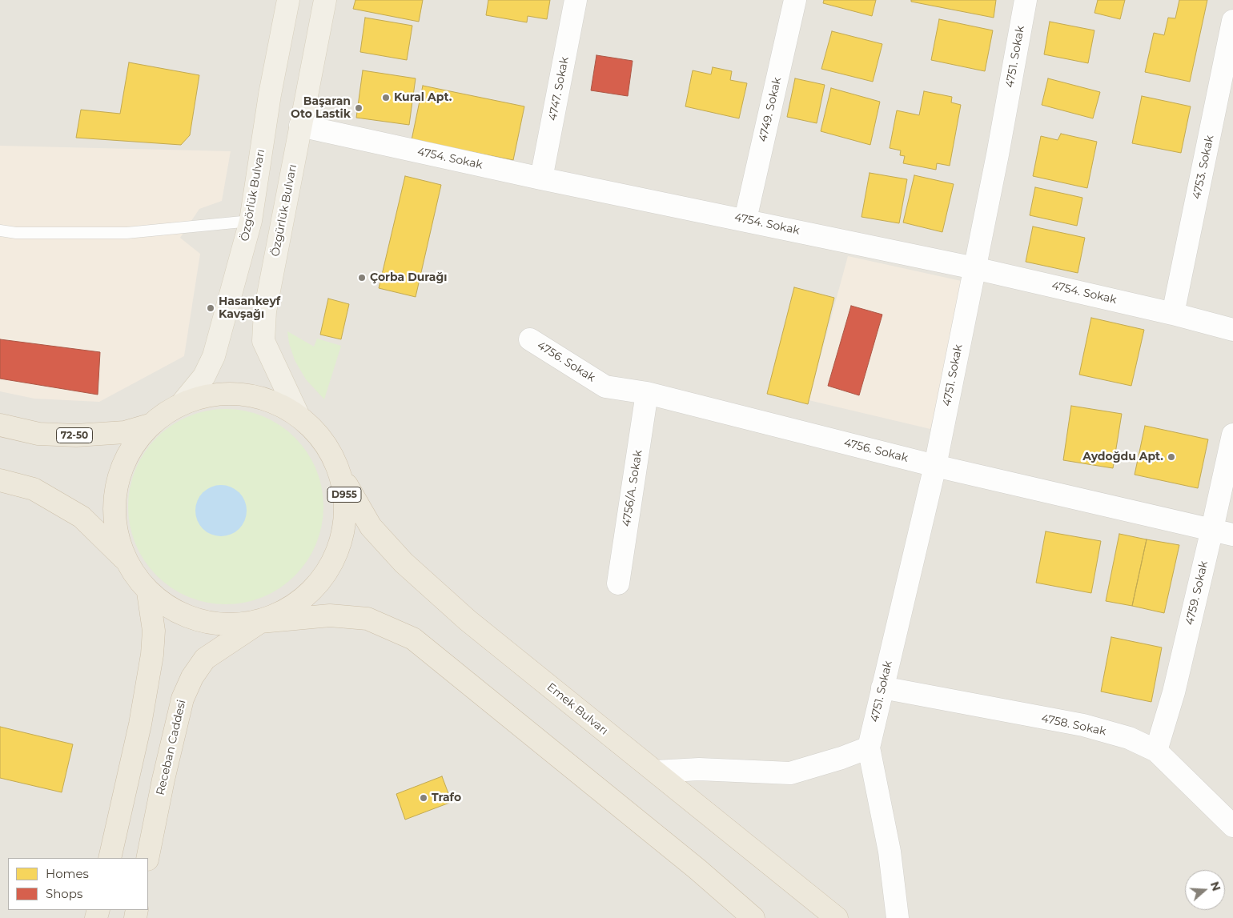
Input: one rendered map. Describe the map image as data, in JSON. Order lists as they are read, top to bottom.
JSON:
{
  "streets": {
    "highway": [
      "72-50",
      "D955",
      "Emek Bulvarı",
      "Receban Caddesi"
    ],
    "main road": ["Özgörlük Bulvarı", "Özgürlük Bulvarı"],
    "street": [
      "4751. Sokak",
      "4747. Sokak",
      "4749. Sokak",
      "4754. Sokak",
      "4753. Sokak",
      "4756. Sokak",
      "4756/A. Sokak",
      "4759. Sokak",
      "4758. Sokak"
    ]
  },
  "crossings": [
    ["4751. Sokak", "4754. Sokak"],
    ["4751. Sokak", "4756. Sokak"],
    ["4751. Sokak", "4758. Sokak"],
    ["4747. Sokak", "4754. Sokak"],
    ["4749. Sokak", "4754. Sokak"],
    ["4754. Sokak", "4753. Sokak"],
    ["4754. Sokak", "Özgürlük Bulvarı"],
    ["Özgörlük Bulvarı", "D955"],
    ["Özgürlük Bulvarı", "D955"],
    ["4756. Sokak", "4756/A. Sokak"],
    ["4756. Sokak", "4759. Sokak"],
    ["72-50", "D955"],
    ["D955", "Emek Bulvarı"],
    ["D955", "Receban Caddesi"],
    ["4759. Sokak", "4758. Sokak"]
  ],
  "places": [
    "Kural Apt.",
    "Başaran Oto Lastik",
    "Çorba Durağı",
    "Hasankeyf Kavşağı",
    "Aydoğdu Apt.",
    "Trafo"
  ],
  "legend": ["Homes", "Shops"],
  "north": "right"
}
